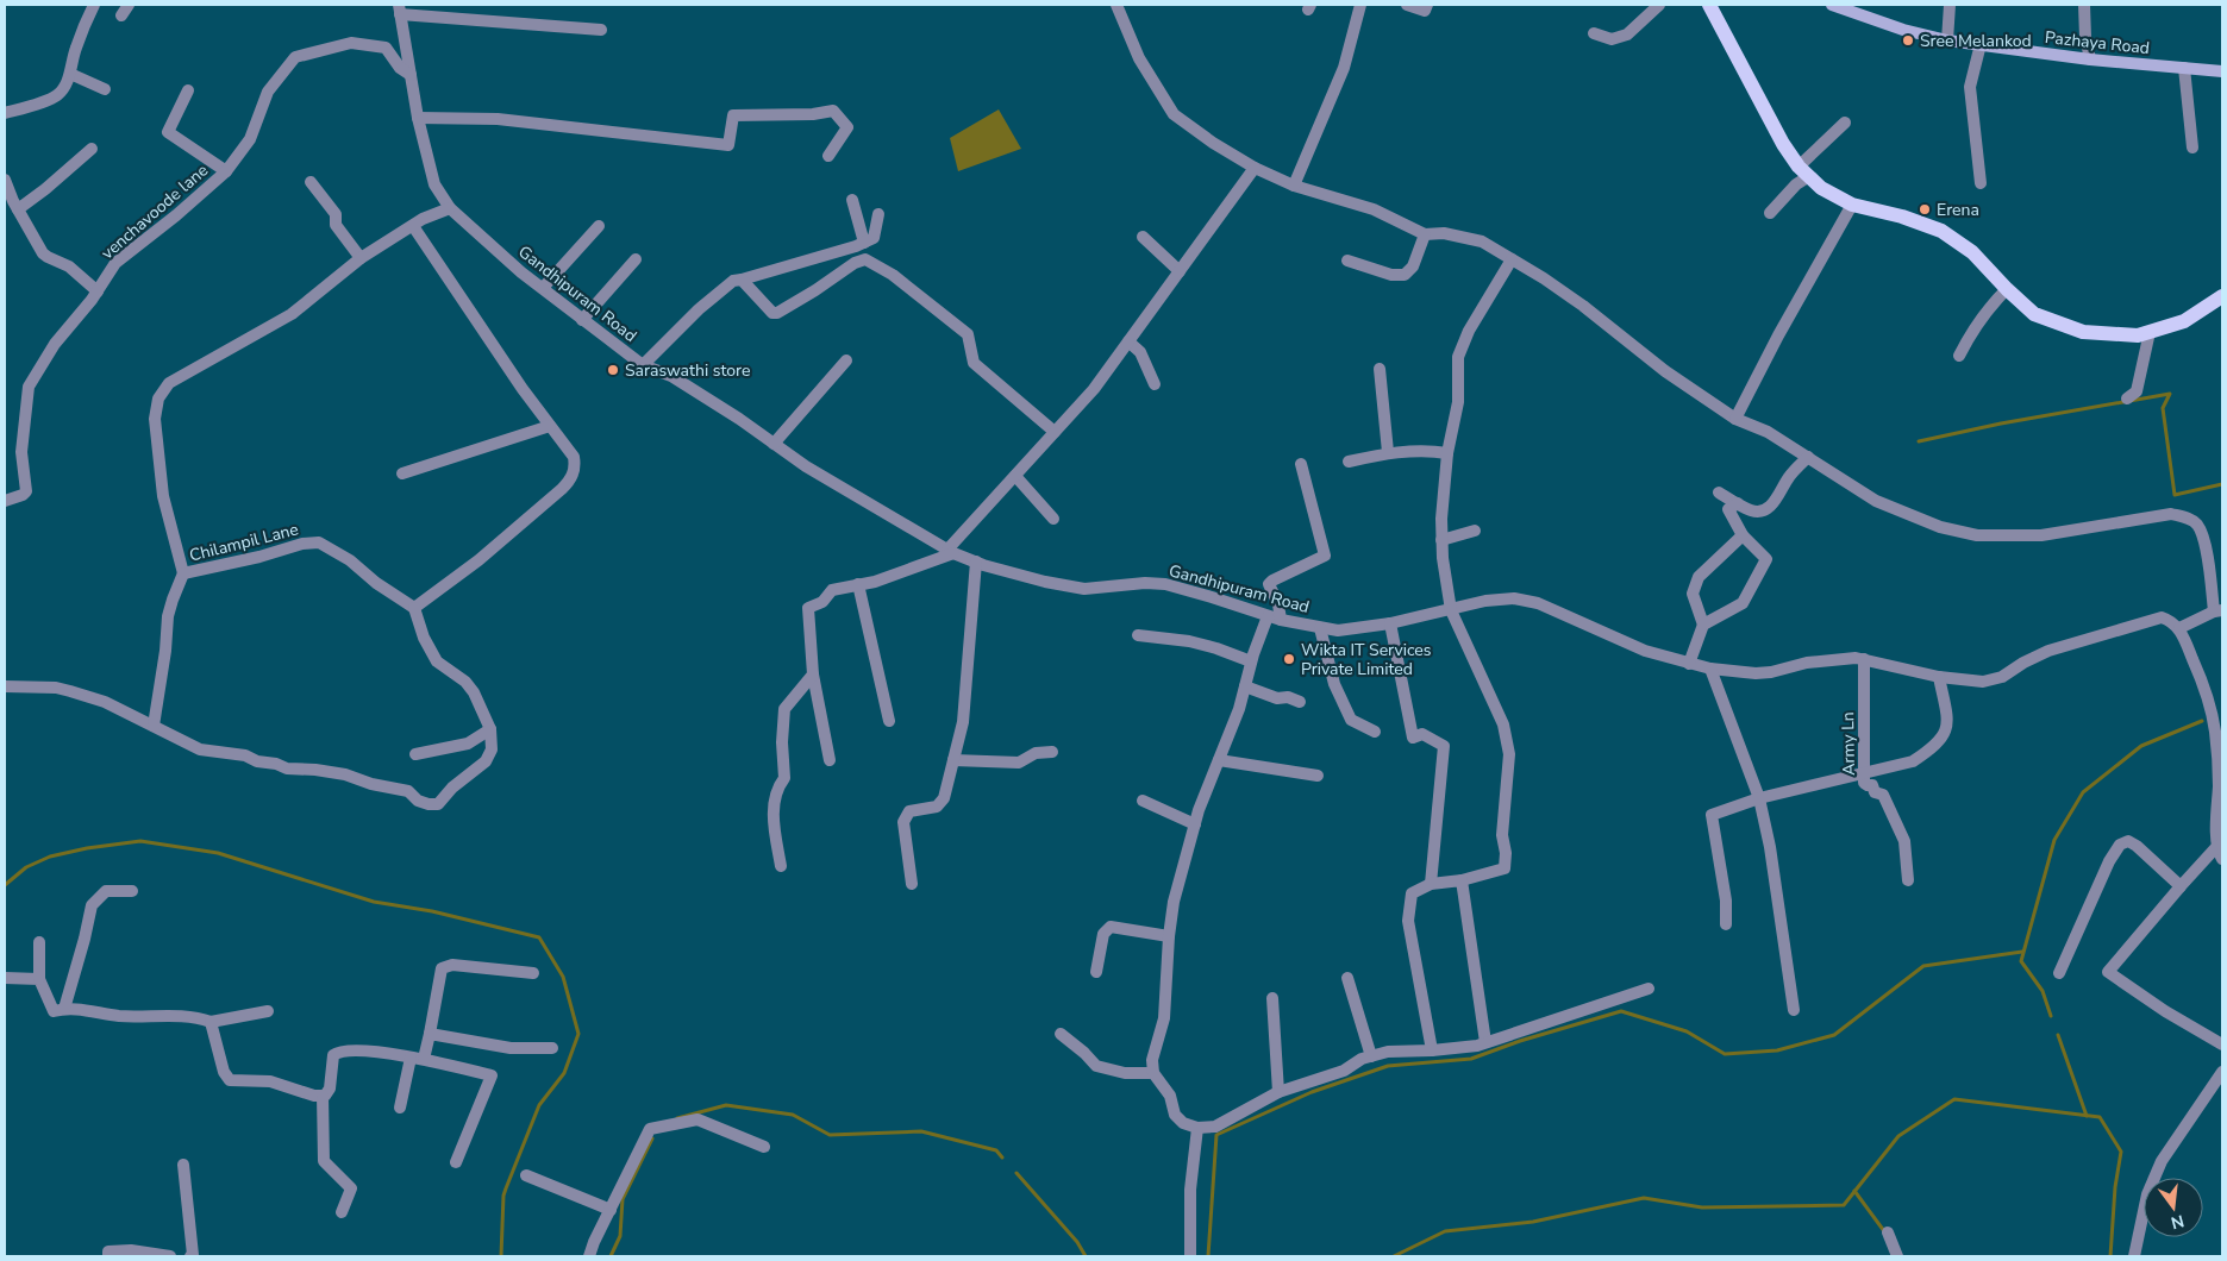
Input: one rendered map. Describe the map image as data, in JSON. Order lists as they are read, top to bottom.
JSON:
{
  "streets": {
    "street": [
      "Pazhaya Road",
      "venchavoode lane",
      "Gandhipuram Road",
      "Chilampil Lane",
      "Army Ln"
    ]
  },
  "crossings": [
    ["venchavoode lane", "Gandhipuram Road"],
    ["Gandhipuram Road", "Chilampil Lane"],
    ["Gandhipuram Road", "Army Ln"]
  ],
  "places": [
    "Sree Melankod",
    "Erena",
    "Saraswathi store",
    "Wikta IT Services Private Limited"
  ],
  "north": "bottom"
}
